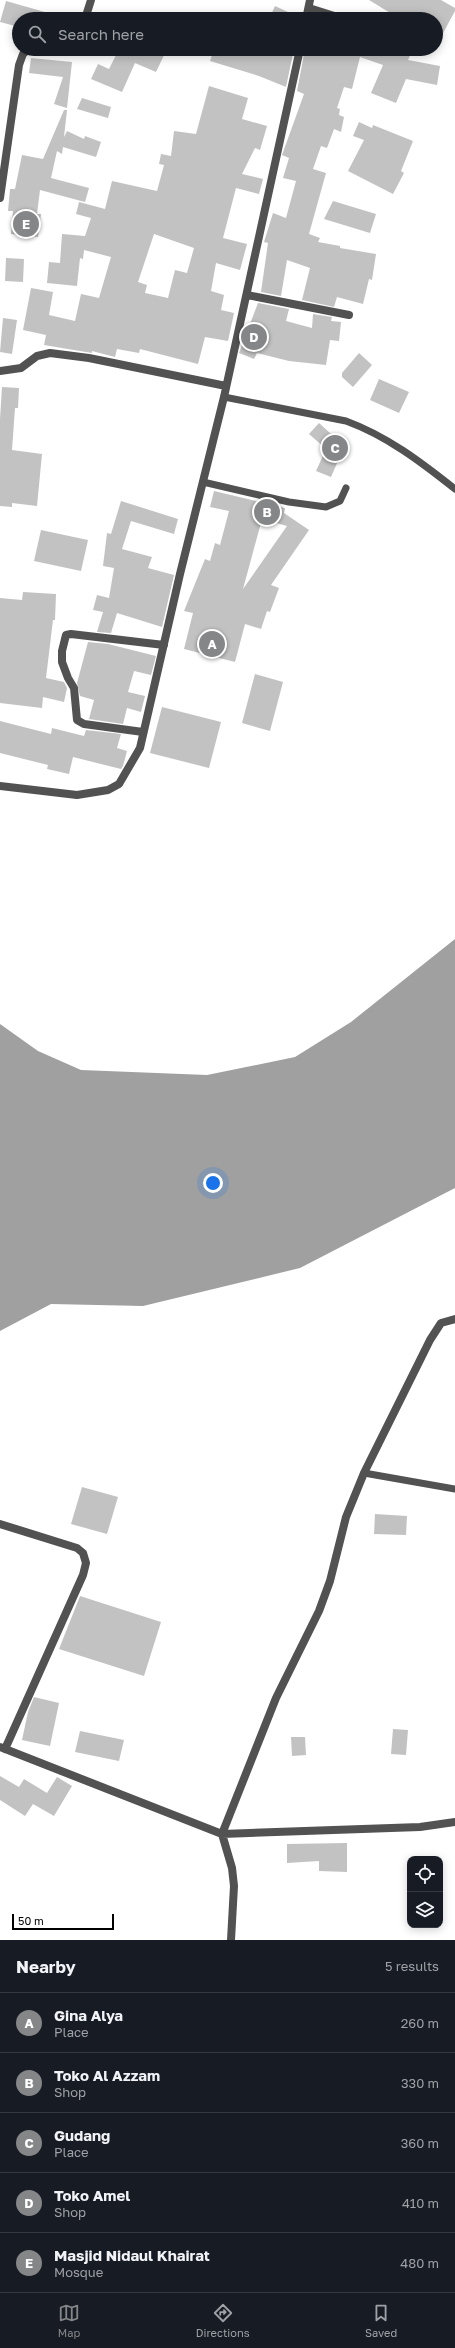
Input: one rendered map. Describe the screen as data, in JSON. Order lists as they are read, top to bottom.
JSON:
{
  "scale_bar": "50 m",
  "page": {
    "search": "Search here",
    "pins": [
      "E",
      "D",
      "C",
      "B",
      "A"
    ],
    "scale": "50 m",
    "heading": ["Nearby", "5 results"],
    "list": [
      {
        "mark": "A",
        "name": "Gina Alya",
        "note": "Place",
        "value": "260 m"
      },
      {
        "mark": "B",
        "name": "Toko Al Azzam",
        "note": "Shop",
        "value": "330 m"
      },
      {
        "mark": "C",
        "name": "Gudang",
        "note": "Place",
        "value": "360 m"
      },
      {
        "mark": "D",
        "name": "Toko Amel",
        "note": "Shop",
        "value": "410 m"
      },
      {
        "mark": "E",
        "name": "Masjid Nidaul Khairat",
        "note": "Mosque",
        "value": "480 m"
      }
    ],
    "nav": ["Map", "Directions", "Saved"]
  }
}
